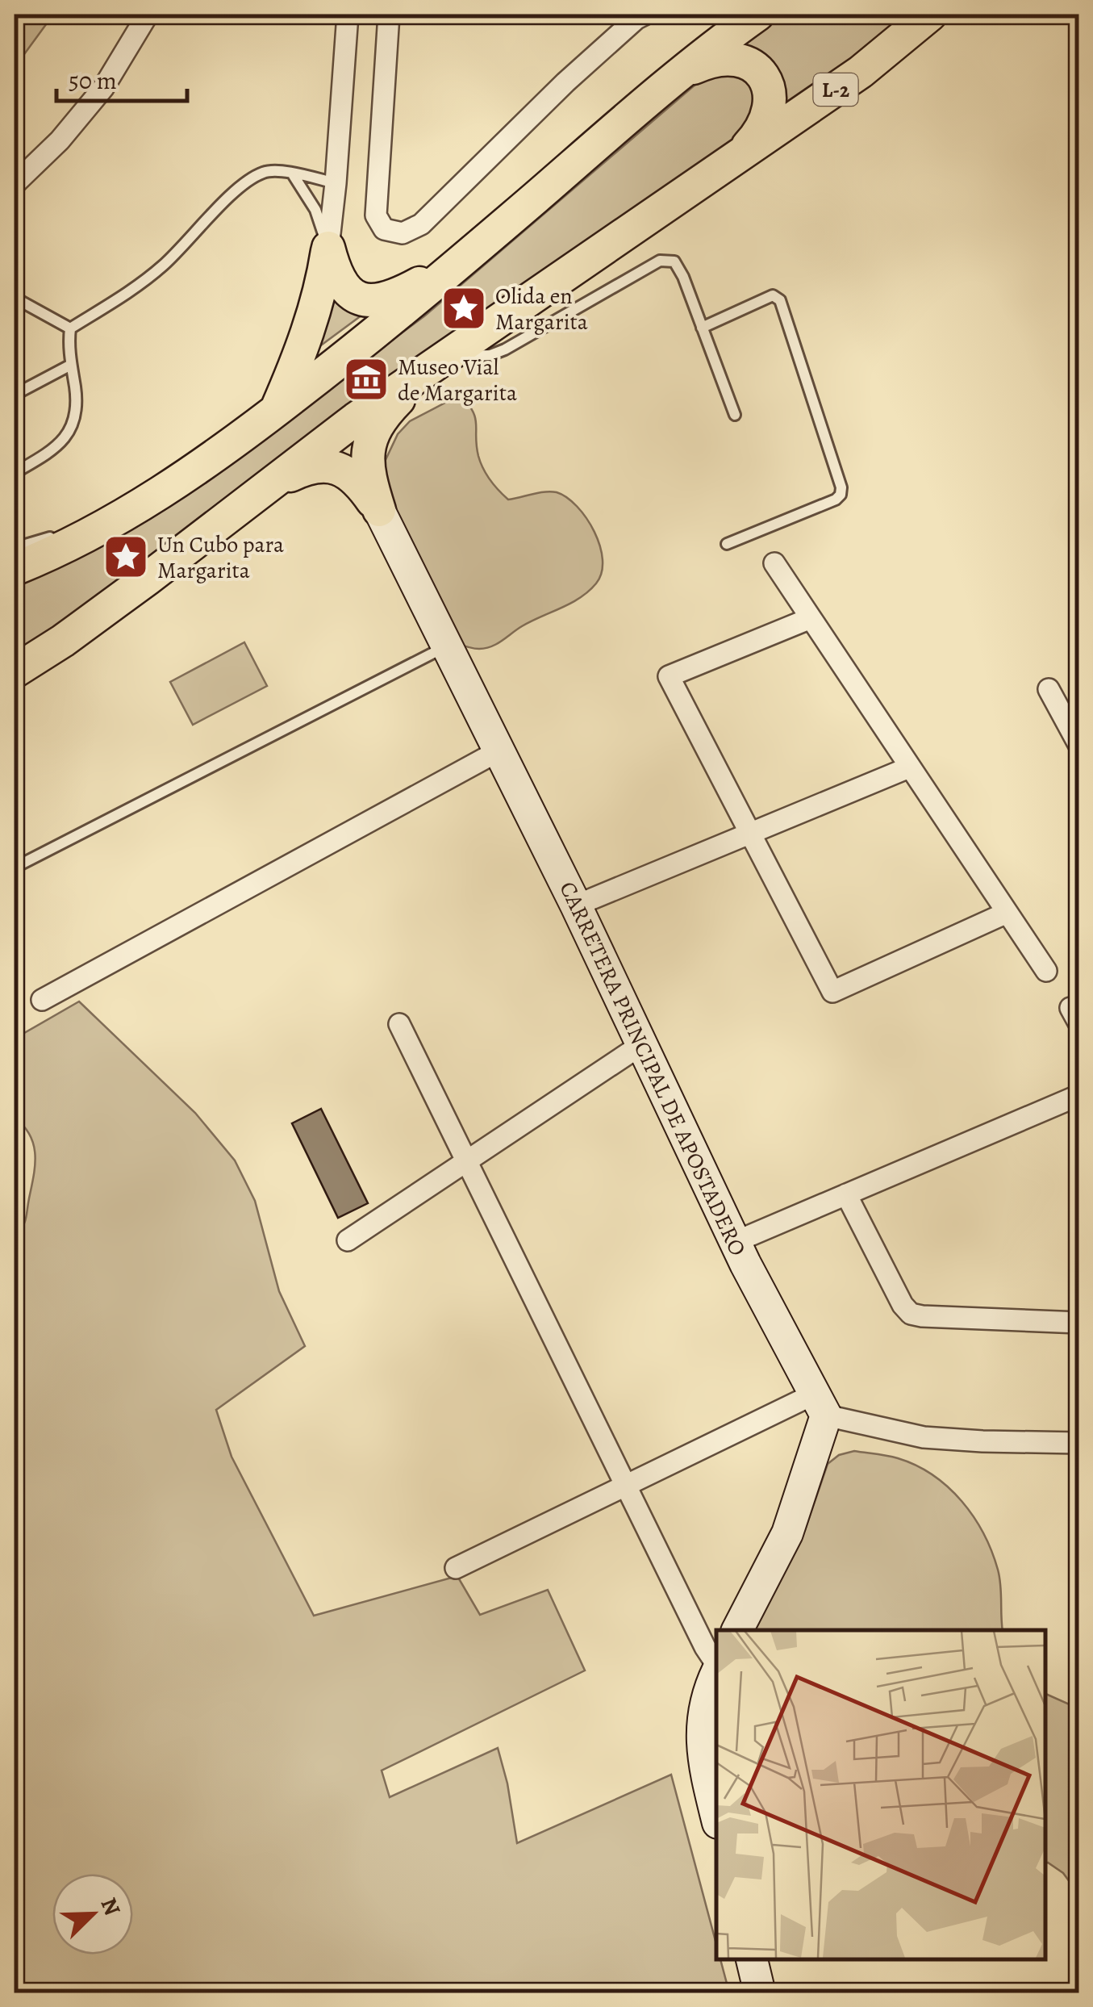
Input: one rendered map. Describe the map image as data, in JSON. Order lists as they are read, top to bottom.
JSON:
{
  "streets": {
    "main road": ["L-2"],
    "street": ["CARRETERA PRINCIPAL DE APOSTADERO"]
  },
  "places": {
    "place": ["Olida en Margarita", "Un Cubo para Margarita"],
    "museum": ["Museo Vial de Margarita"]
  },
  "scale_bar": "50 m",
  "north": "top right"
}
